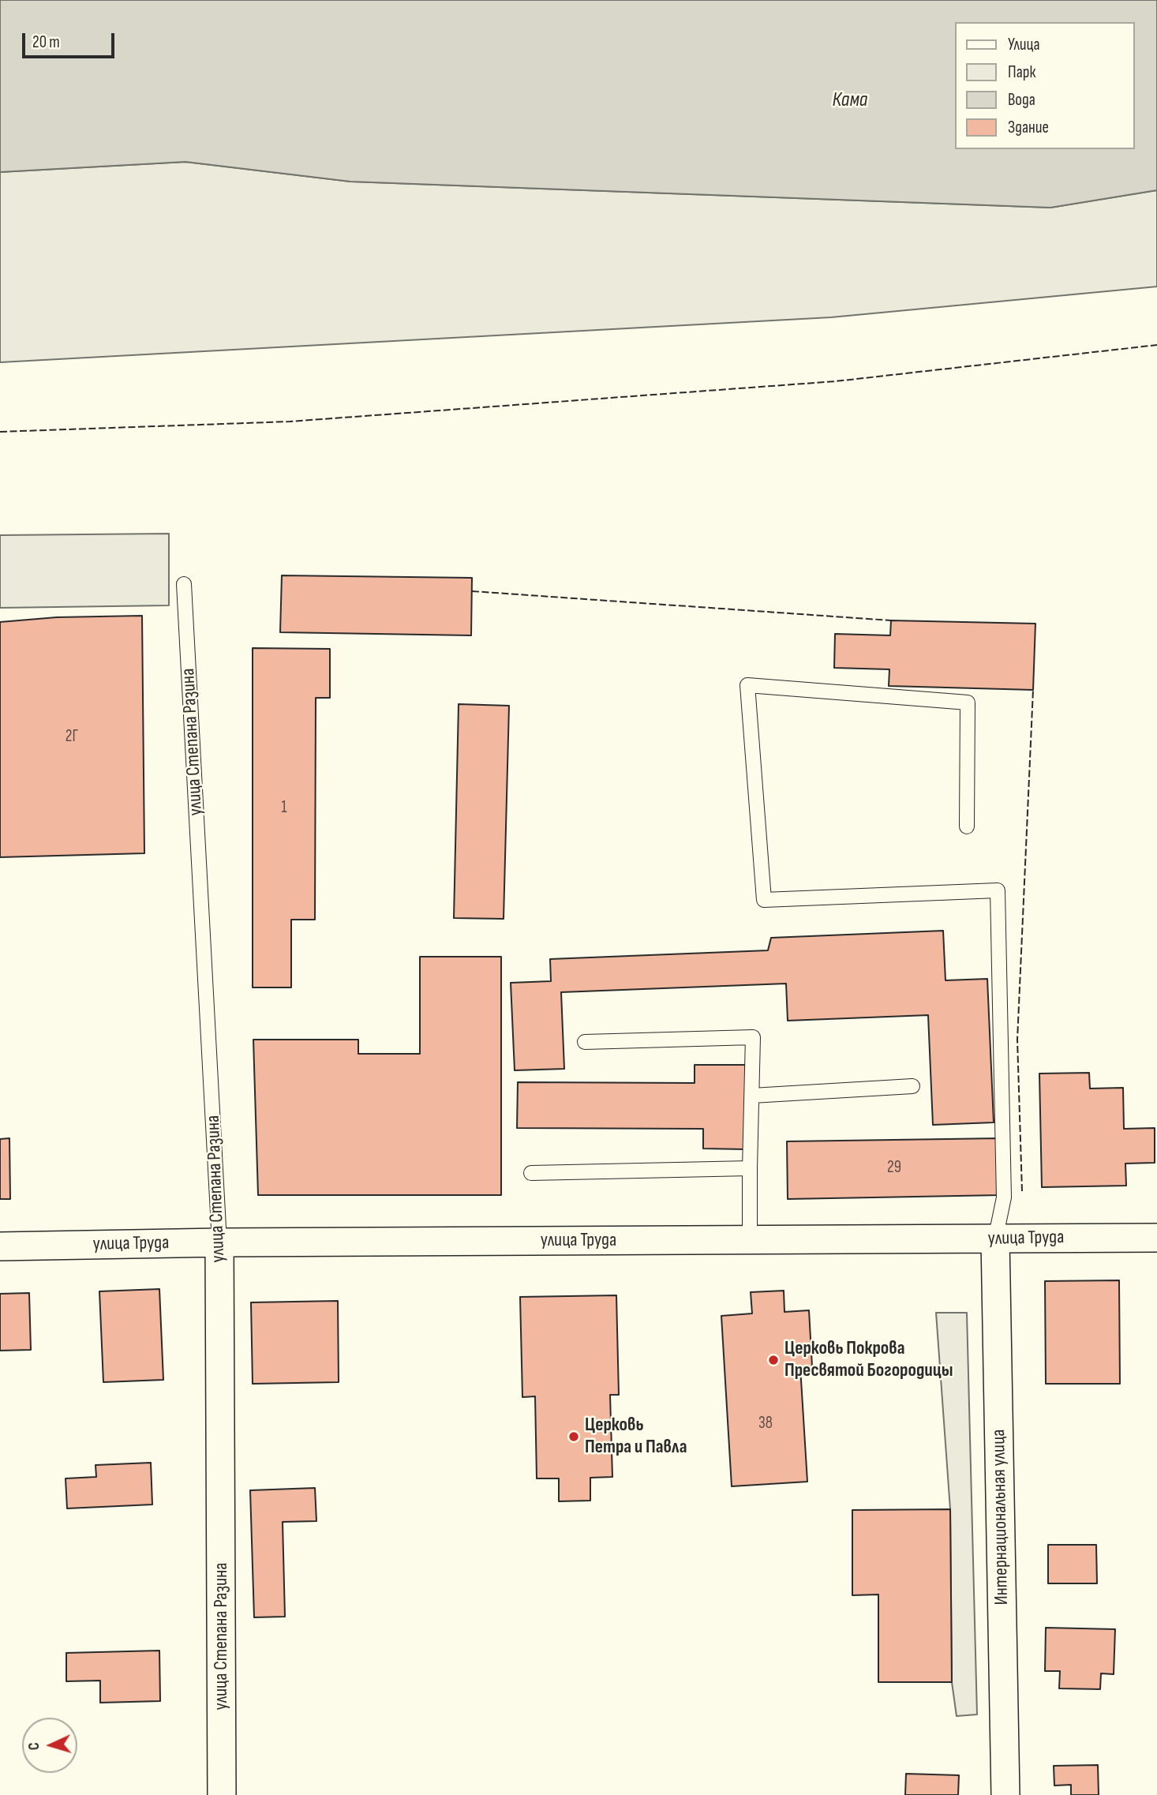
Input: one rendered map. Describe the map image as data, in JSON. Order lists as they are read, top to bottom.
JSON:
{
  "streets": {
    "street": ["улица Степана Разина", "улица Труда", "Интернациональная улица"]
  },
  "crossings": [
    ["улица Степана Разина", "улица Труда"],
    ["улица Труда", "Интернациональная улица"]
  ],
  "water": ["Кама"],
  "places": ["Церковь Покрова Пресвятой Богородицы", "Церковь Петра и Павла"],
  "house_numbers": [
    "2Г",
    "1",
    "29",
    "38"
  ],
  "legend": [
    "Улица",
    "Парк",
    "Вода",
    "Здание"
  ],
  "scale_bar": "20 m",
  "north": "left"
}
